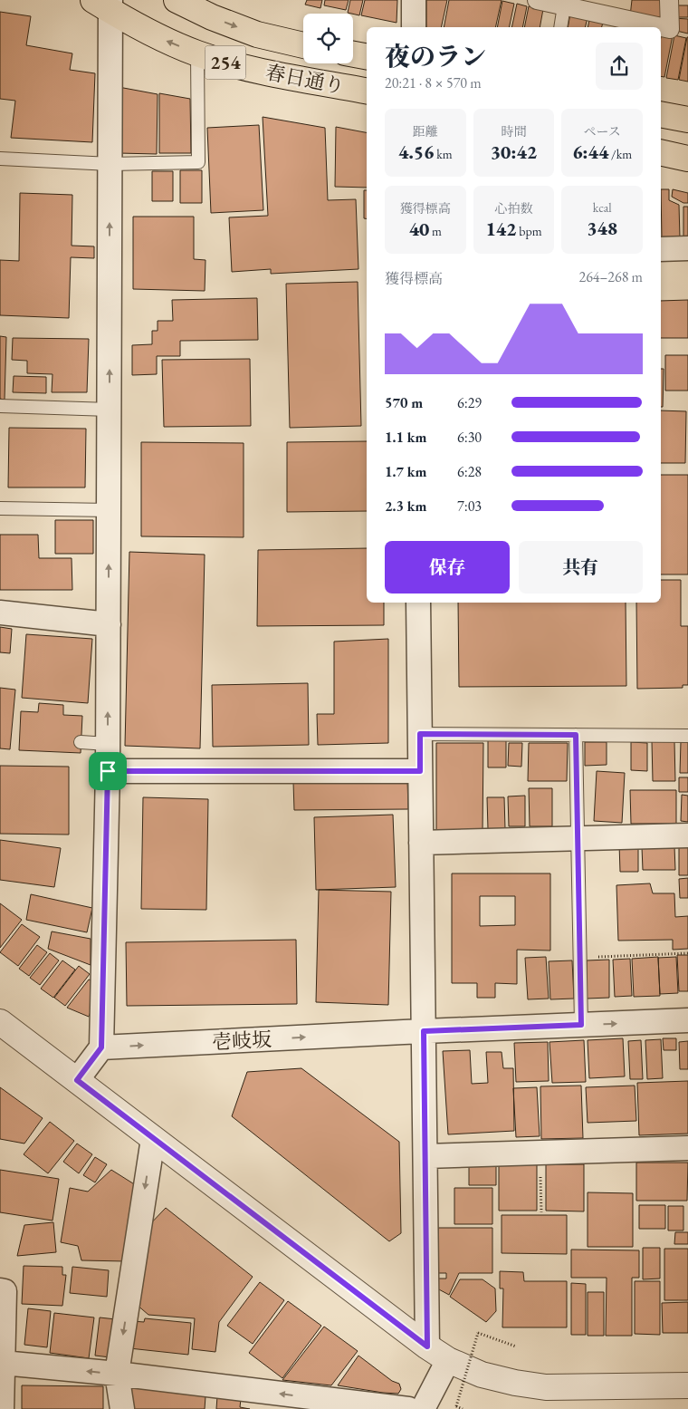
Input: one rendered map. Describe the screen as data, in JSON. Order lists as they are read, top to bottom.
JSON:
{
  "streets": {
    "highway": ["254", "春日通り"],
    "street": ["壱岐坂"]
  },
  "page": {
    "heading": ["夜のラン", "20:21 · 8 × 570 m"],
    "stats": [
      ["距離", "4.56 km"],
      ["時間", "30:42"],
      ["ペース", "6:44 /km"],
      ["獲得標高", "40 m"],
      ["心拍数", "142 bpm"],
      ["kcal", "348"]
    ],
    "chart": ["獲得標高", "264–268 m"],
    "list": [
      {
        "name": "570 m",
        "note": "6:29"
      },
      {
        "name": "1.1 km",
        "note": "6:30"
      },
      {
        "name": "1.7 km",
        "note": "6:28"
      },
      {
        "name": "2.3 km",
        "note": "7:03"
      }
    ],
    "buttons": ["保存", "共有"]
  }
}
